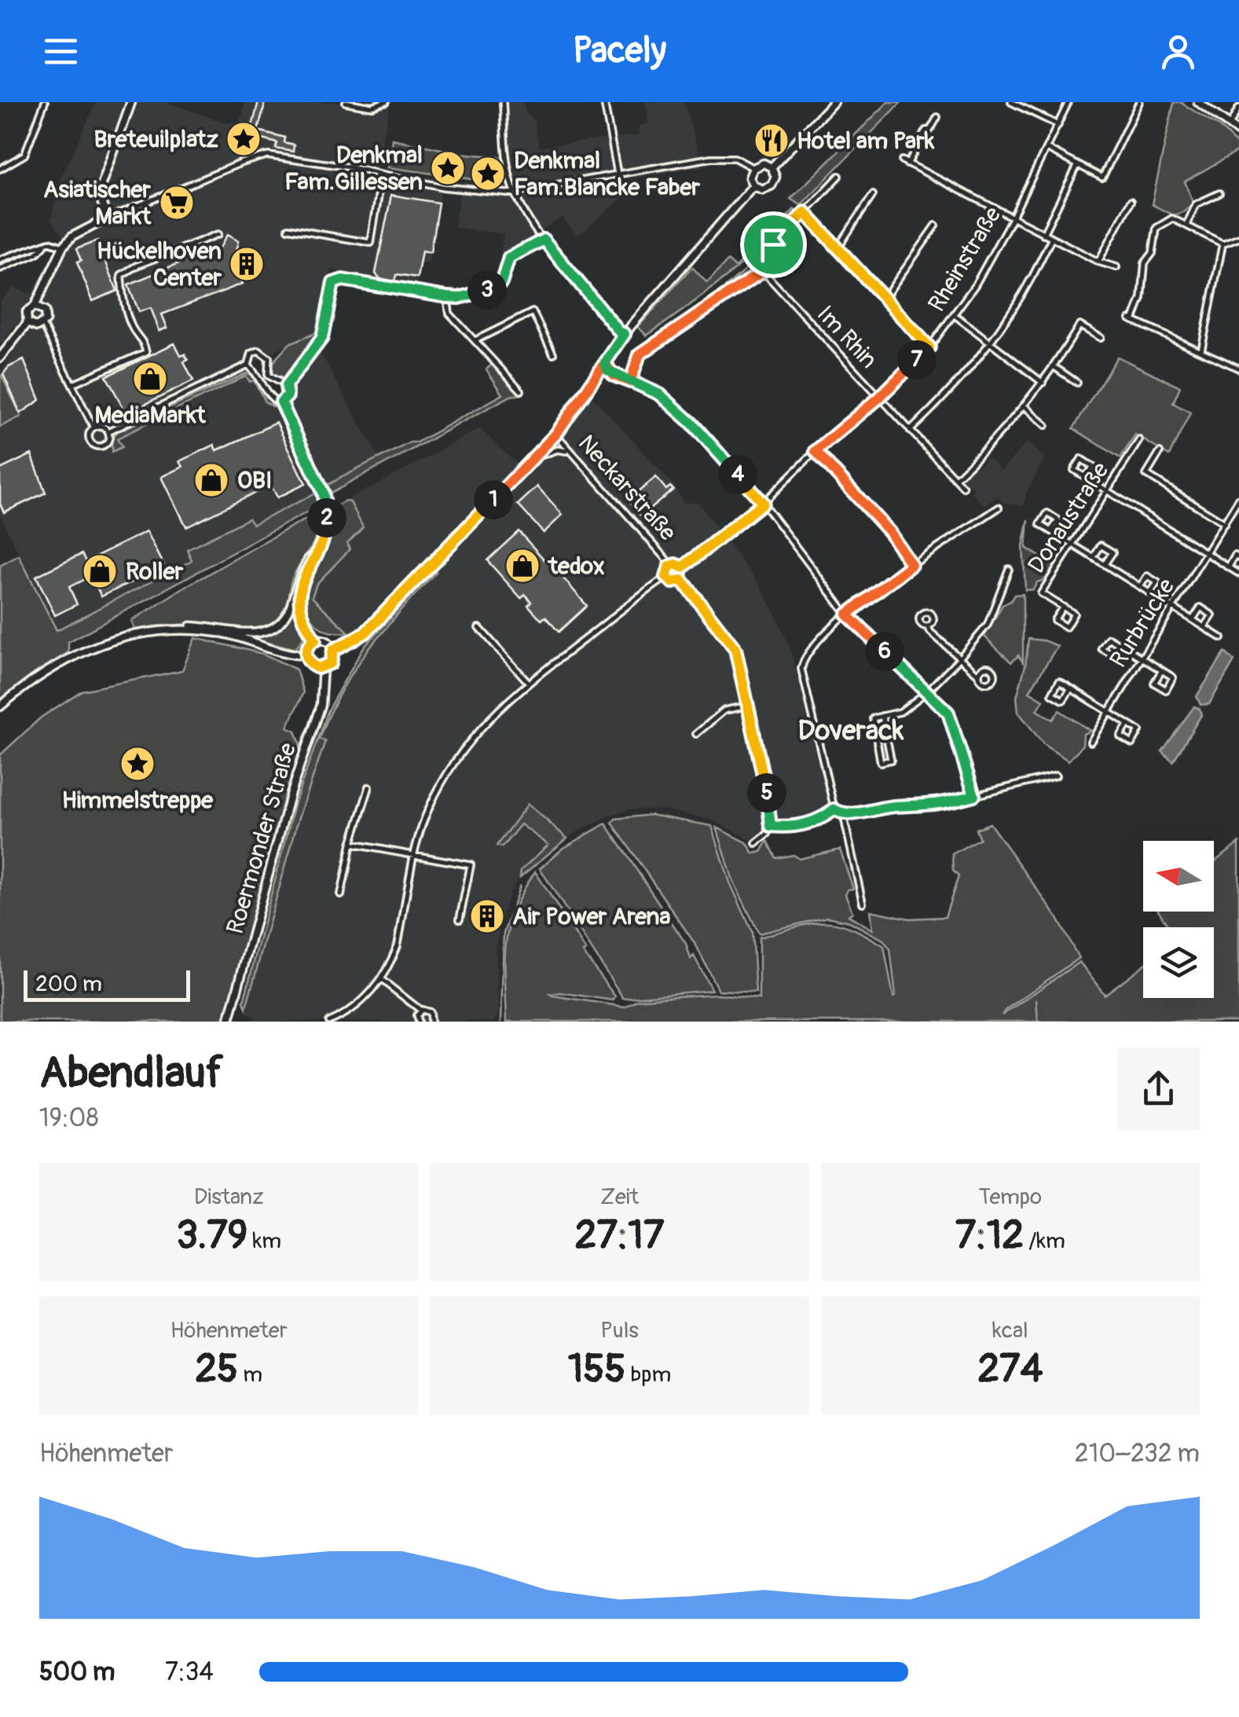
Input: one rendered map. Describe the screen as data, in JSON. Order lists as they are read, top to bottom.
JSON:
{
  "streets": {
    "main road": ["Roermonder Straße"],
    "street": [
      "Rheinstraße",
      "Im Rhin",
      "Neckarstraße",
      "Donaustraße",
      "Rurbrücke"
    ]
  },
  "crossings": [
    ["Rheinstraße", "Im Rhin"]
  ],
  "districts": ["Doverack"],
  "places": {
    "place": [
      "Breteuilplatz",
      "Denkmal Fam.Gillessen",
      "Denkmal Fam.Blancke Faber",
      "Himmelstreppe"
    ],
    "restaurant": ["Hotel am Park"],
    "supermarket": ["Asiatischer Markt"],
    "building": ["Hückelhoven Center", "Air Power Arena"],
    "shop": [
      "MediaMarkt",
      "OBI",
      "tedox",
      "Roller"
    ]
  },
  "scale_bar": "200 m",
  "north": "left",
  "page": {
    "header": "Pacely",
    "pins": [
      "3",
      "7",
      "4",
      "1",
      "2",
      "6",
      "5"
    ],
    "scale": "200 m",
    "heading": ["Abendlauf", "19:08"],
    "stats": [
      ["Distanz", "3.79 km"],
      ["Zeit", "27:17"],
      ["Tempo", "7:12 /km"],
      ["Höhenmeter", "25 m"],
      ["Puls", "155 bpm"],
      ["kcal", "274"]
    ],
    "chart": ["Höhenmeter", "210–232 m"],
    "list": [
      {
        "name": "500 m",
        "note": "7:34"
      }
    ]
  }
}
